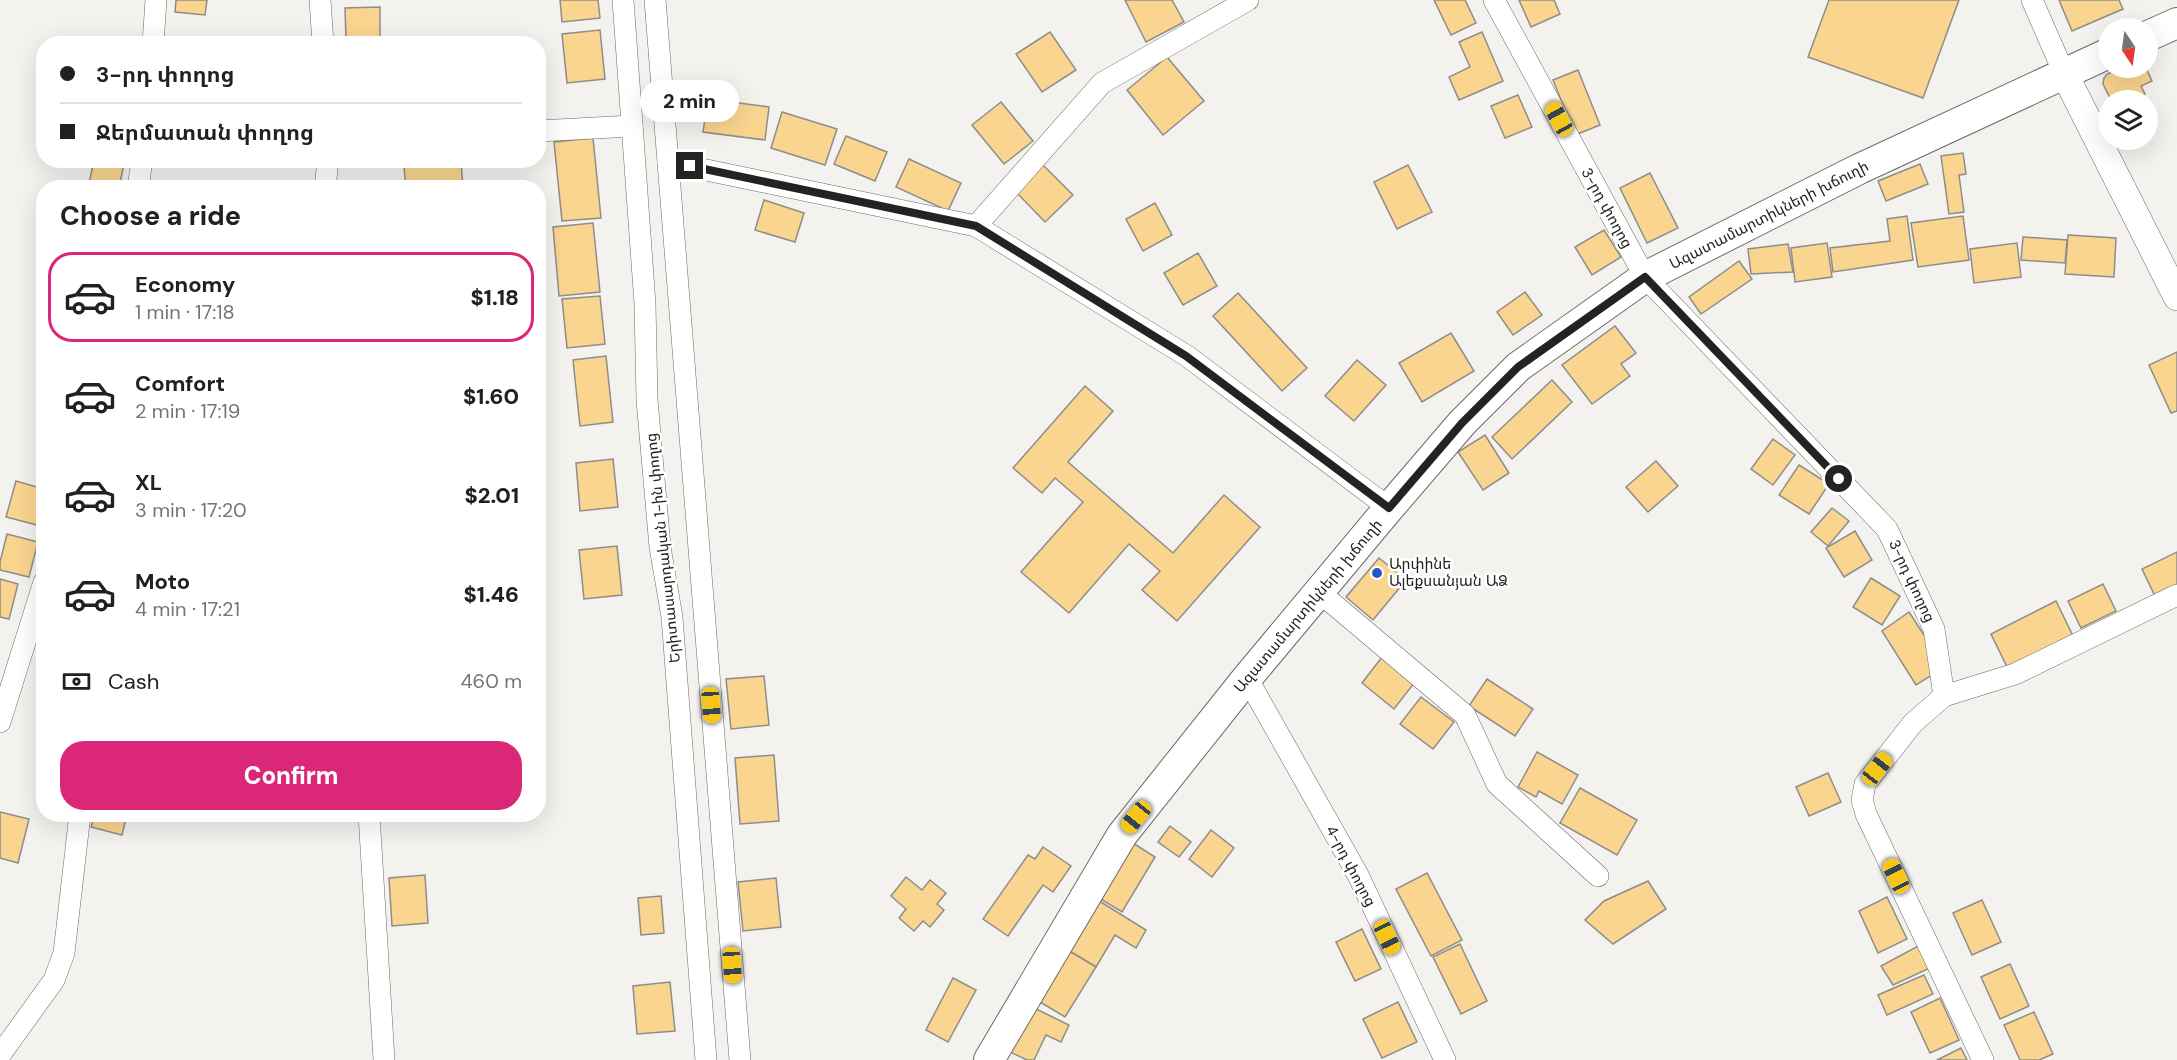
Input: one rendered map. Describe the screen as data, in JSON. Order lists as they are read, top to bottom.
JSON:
{
  "streets": {
    "main road": ["Ազատամարտիկների խճուղի"],
    "street": ["3-րդ փողոց", "Երիտասարդական 1-ին փողոց", "4-րդ փողոց"]
  },
  "crossings": [
    ["3-րդ փողոց", "Ազատամարտիկների խճուղի"],
    ["Ազատամարտիկների խճուղի", "4-րդ փողոց"]
  ],
  "places": ["Արփինե Ալեքսանյան ԱՁ"],
  "north": "bottom",
  "page": {
    "banner": ["3-րդ փողոց", "Ջերմատան փողոց"],
    "bubble": "2 min",
    "heading": "Choose a ride",
    "list": [
      {
        "name": "Economy",
        "note": "1 min · 17:18",
        "value": "$1.18"
      },
      {
        "name": "Comfort",
        "note": "2 min · 17:19",
        "value": "$1.60"
      },
      {
        "name": "XL",
        "note": "3 min · 17:20",
        "value": "$2.01"
      },
      {
        "name": "Moto",
        "note": "4 min · 17:21",
        "value": "$1.46"
      }
    ],
    "pay": ["Cash", "460 m"],
    "buttons": "Confirm"
  }
}
